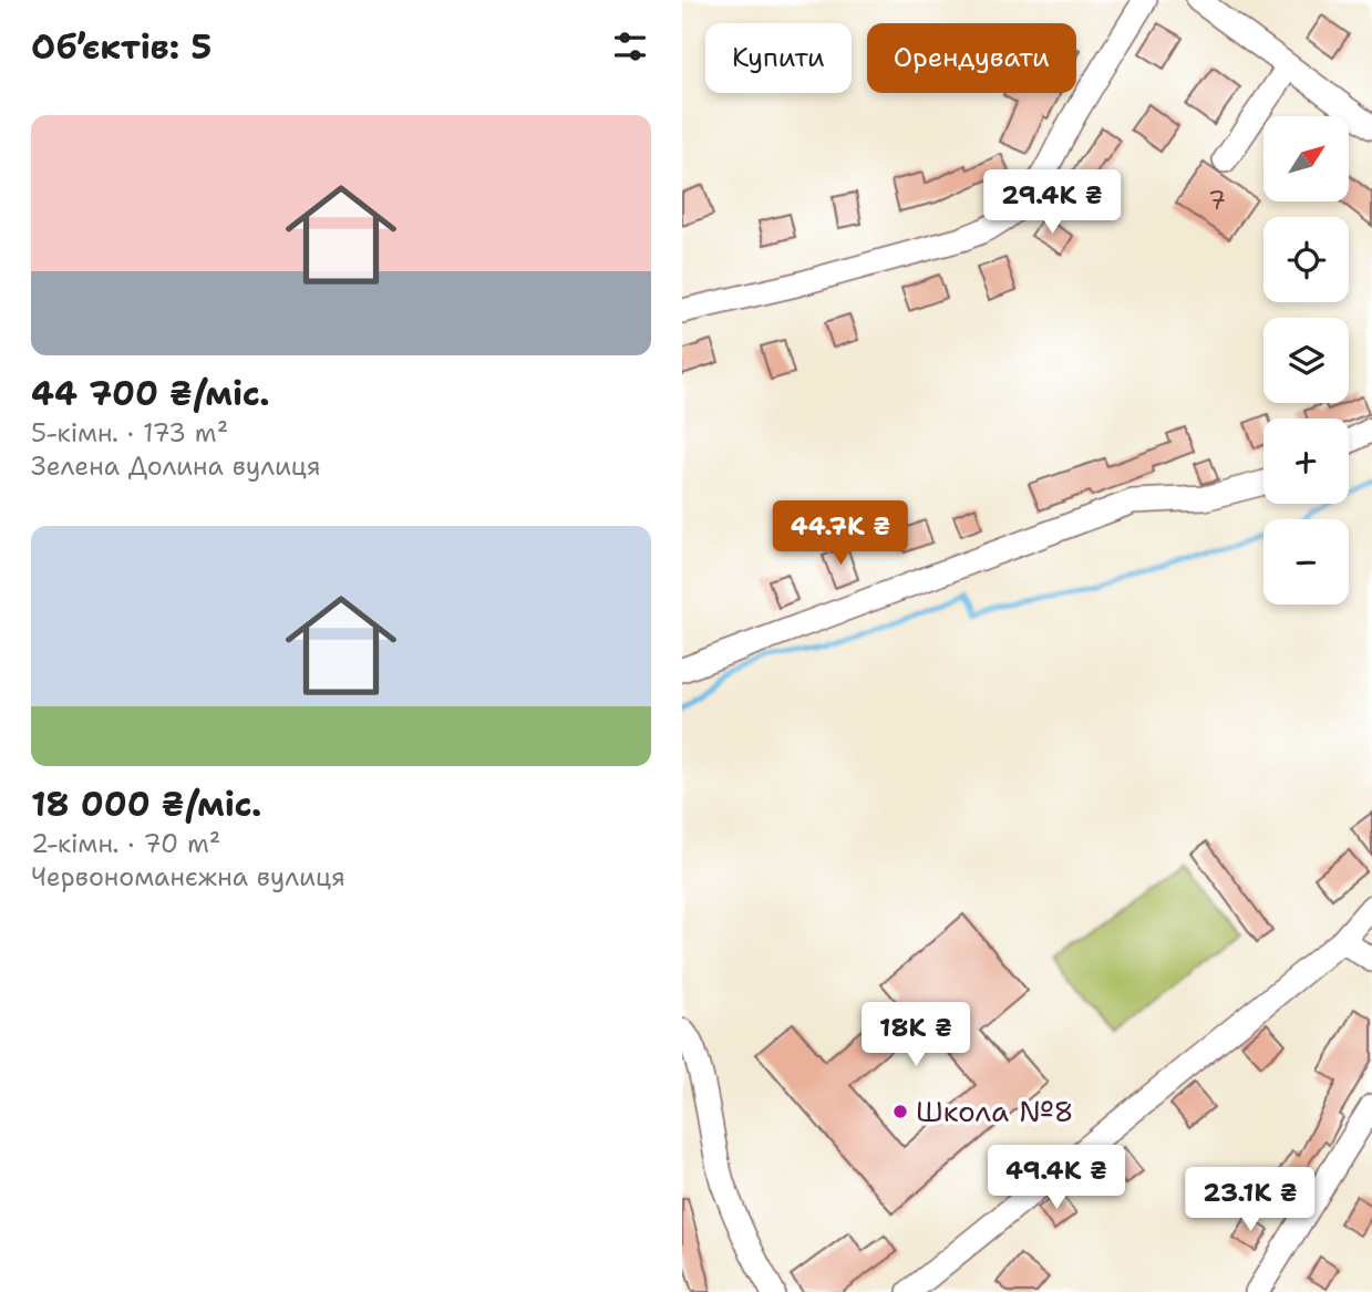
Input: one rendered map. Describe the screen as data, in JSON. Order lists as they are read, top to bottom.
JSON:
{
  "places": ["Школа №8"],
  "house_numbers": ["7"],
  "north": "top right",
  "page": {
    "heading": "Об’єктів: 5",
    "chip": ["Купити", "Орендувати"],
    "list": [
      {
        "name": "44 700 ₴/міс.",
        "note": "5-кімн. · 173 m² · Зелена Долина вулиця"
      },
      {
        "name": "18 000 ₴/міс.",
        "note": "2-кімн. · 70 m² · Червономанєжна вулиця"
      }
    ],
    "map_buttons": ["+", "−"],
    "price": [
      "29.4K ₴",
      "44.7K ₴",
      "18K ₴",
      "49.4K ₴",
      "23.1K ₴"
    ]
  }
}
